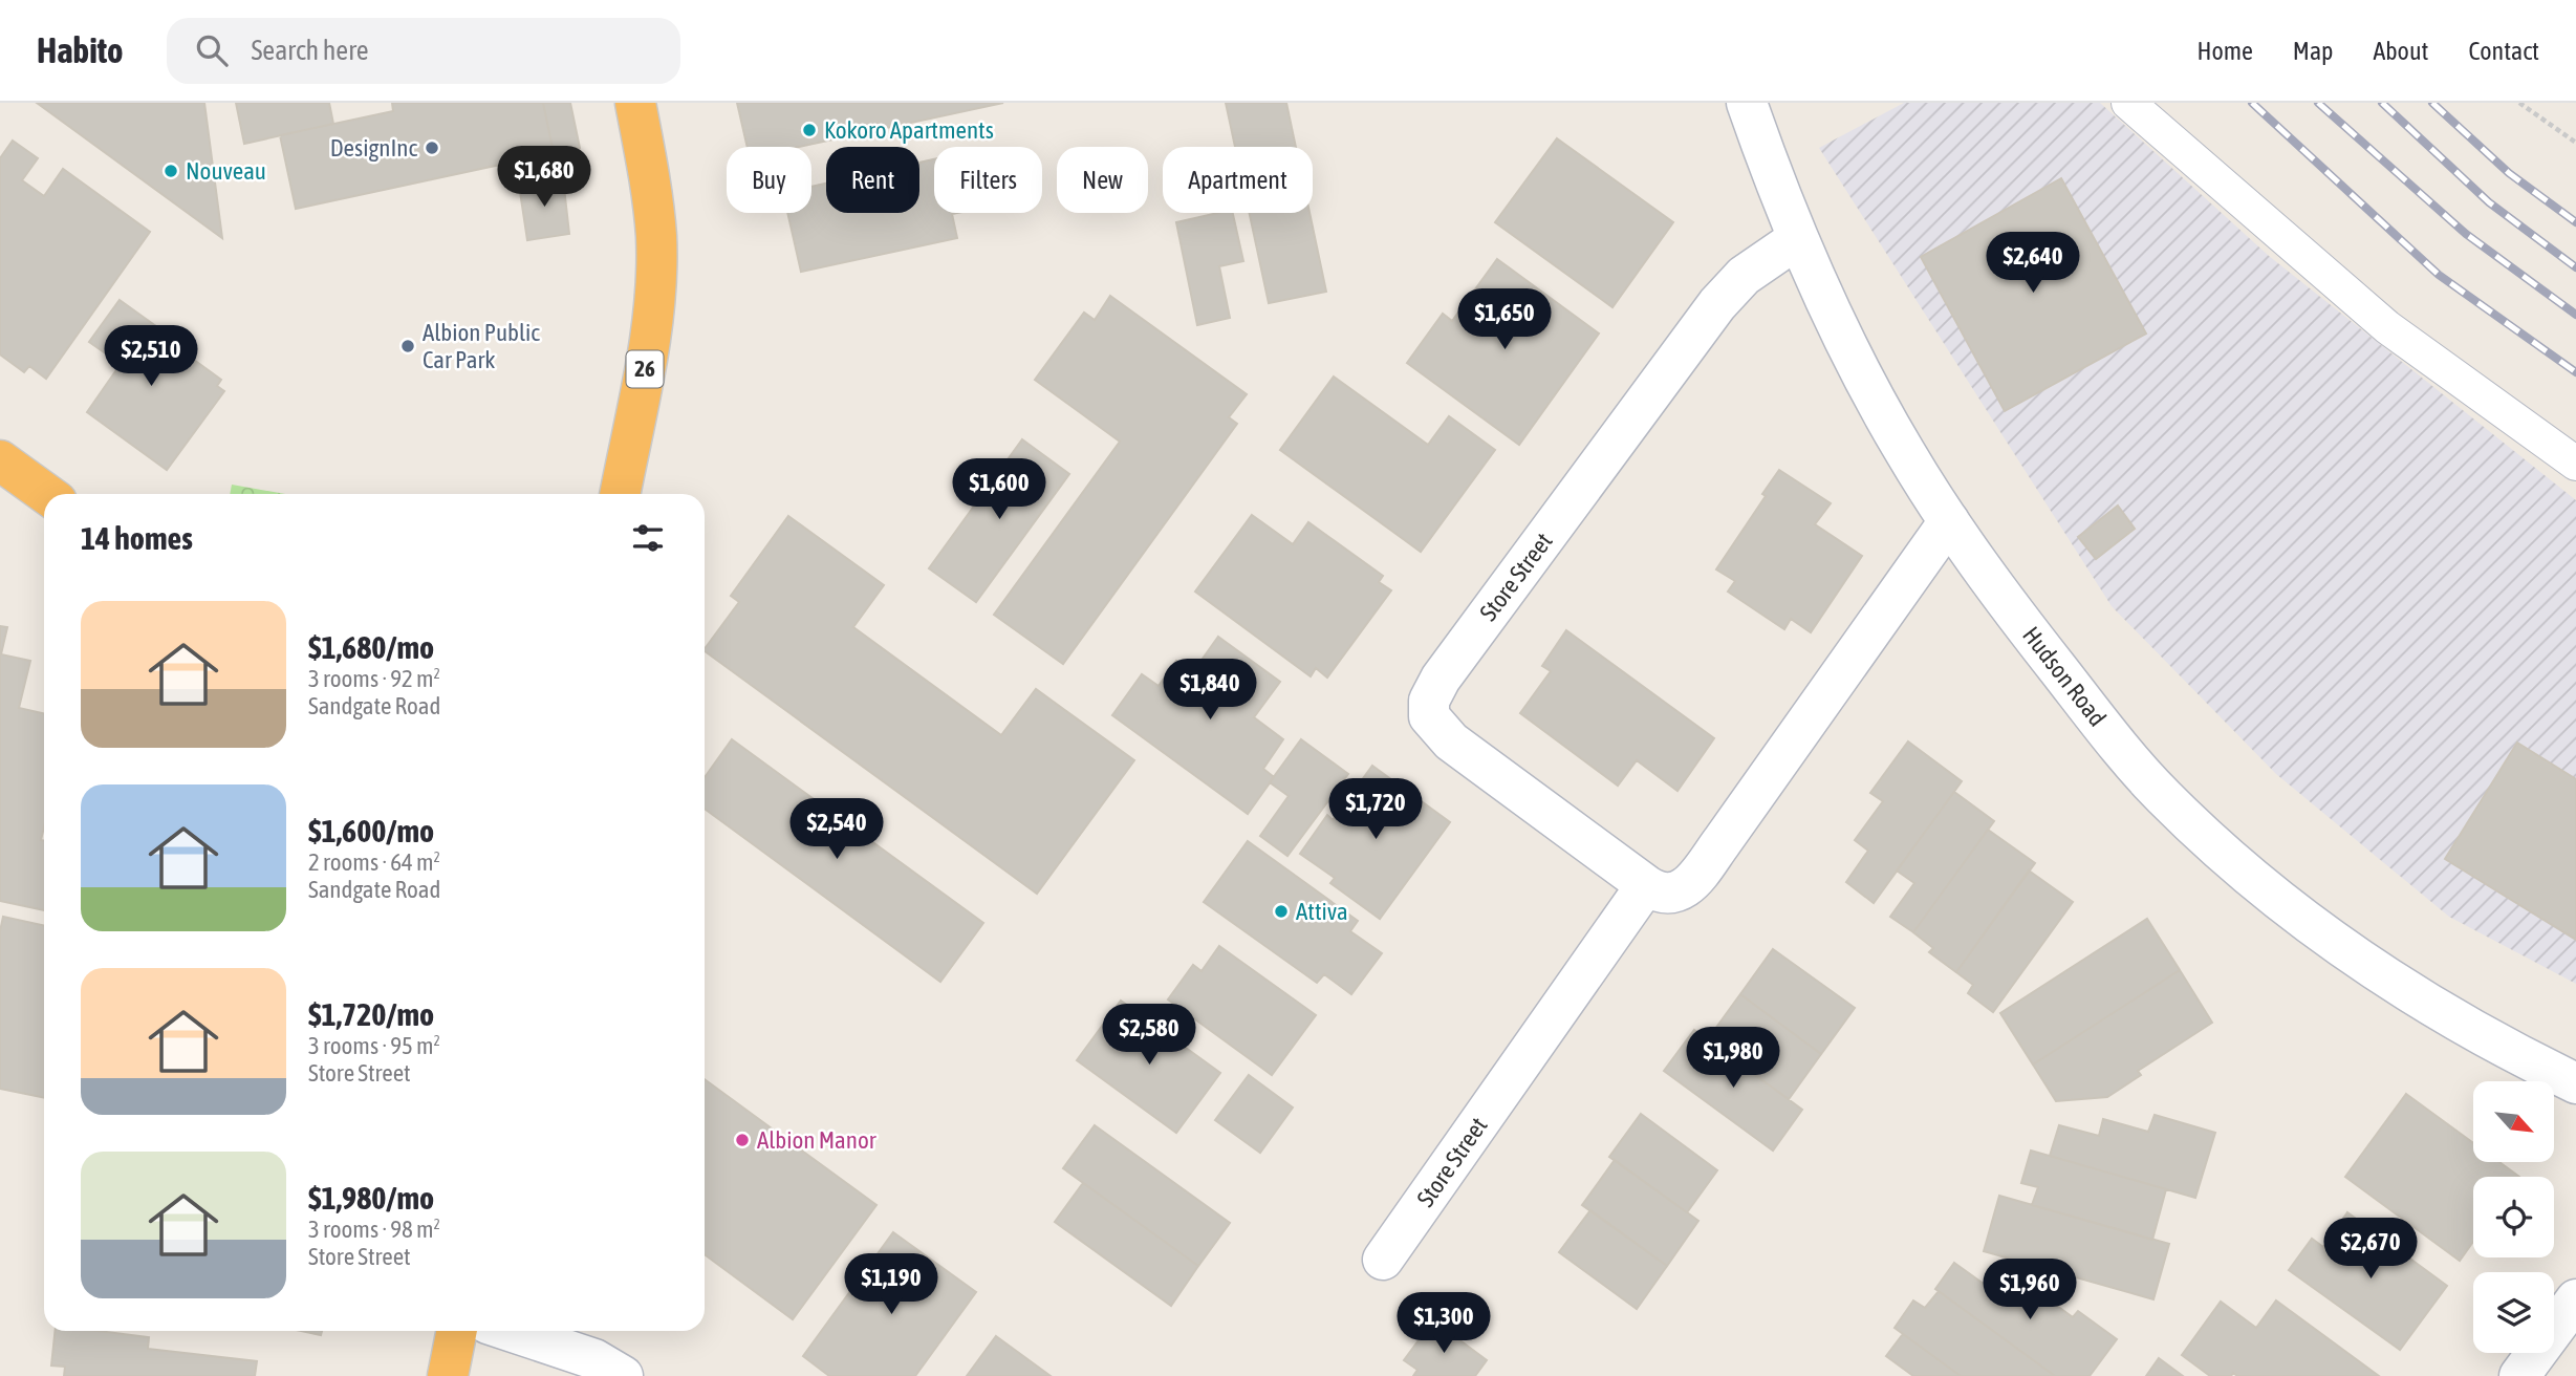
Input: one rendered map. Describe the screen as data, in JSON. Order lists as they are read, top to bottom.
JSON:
{
  "streets": {
    "highway": ["26"],
    "street": ["Store Street", "Hudson Road"]
  },
  "crossings": [
    ["Store Street", "Hudson Road"]
  ],
  "places": [
    "Kokoro Apartments",
    "DesignInc",
    "Nouveau",
    "Albion Public Car Park",
    "Attiva",
    "Albion Manor"
  ],
  "north": "bottom right",
  "page": {
    "header": "Habito",
    "search": "Search here",
    "nav": [
      "Home",
      "Map",
      "About",
      "Contact"
    ],
    "price": [
      "$1,680",
      "$2,640",
      "$1,650",
      "$2,510",
      "$1,600",
      "$1,840",
      "$1,720",
      "$2,540",
      "$2,580",
      "$1,980",
      "$2,670",
      "$1,190",
      "$1,960",
      "$1,300"
    ],
    "chip": [
      "Buy",
      "Rent",
      "Filters",
      "New",
      "Apartment"
    ],
    "heading": "14 homes",
    "list": [
      {
        "name": "$1,680/mo",
        "note": "3 rooms · 92 m² · Sandgate Road"
      },
      {
        "name": "$1,600/mo",
        "note": "2 rooms · 64 m² · Sandgate Road"
      },
      {
        "name": "$1,720/mo",
        "note": "3 rooms · 95 m² · Store Street"
      },
      {
        "name": "$1,980/mo",
        "note": "3 rooms · 98 m² · Store Street"
      }
    ]
  }
}
